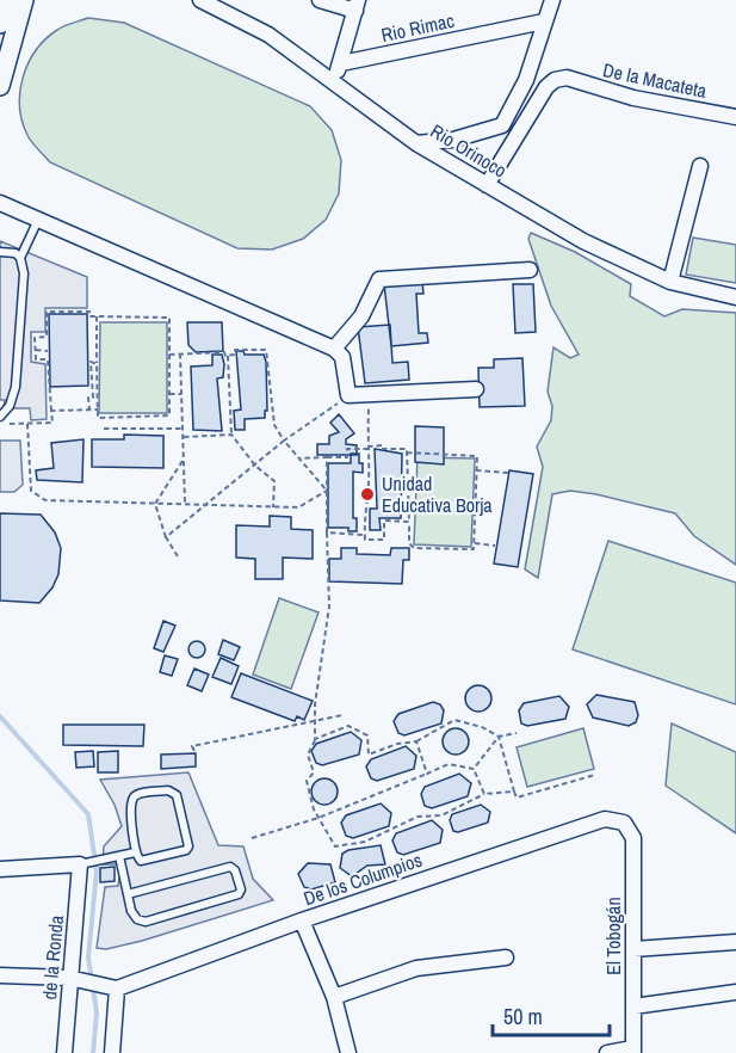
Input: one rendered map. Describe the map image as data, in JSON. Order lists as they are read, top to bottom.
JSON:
{
  "streets": {
    "street": [
      "Rio Rimac",
      "De la Macateta",
      "Rio Orinoco",
      "De los Columpios",
      "El Tobogán",
      "de la Ronda"
    ]
  },
  "crossings": [
    ["De la Macateta", "Rio Orinoco"],
    ["De los Columpios", "El Tobogán"]
  ],
  "places": ["Unidad Educativa Borja"],
  "scale_bar": "50 m"
}
